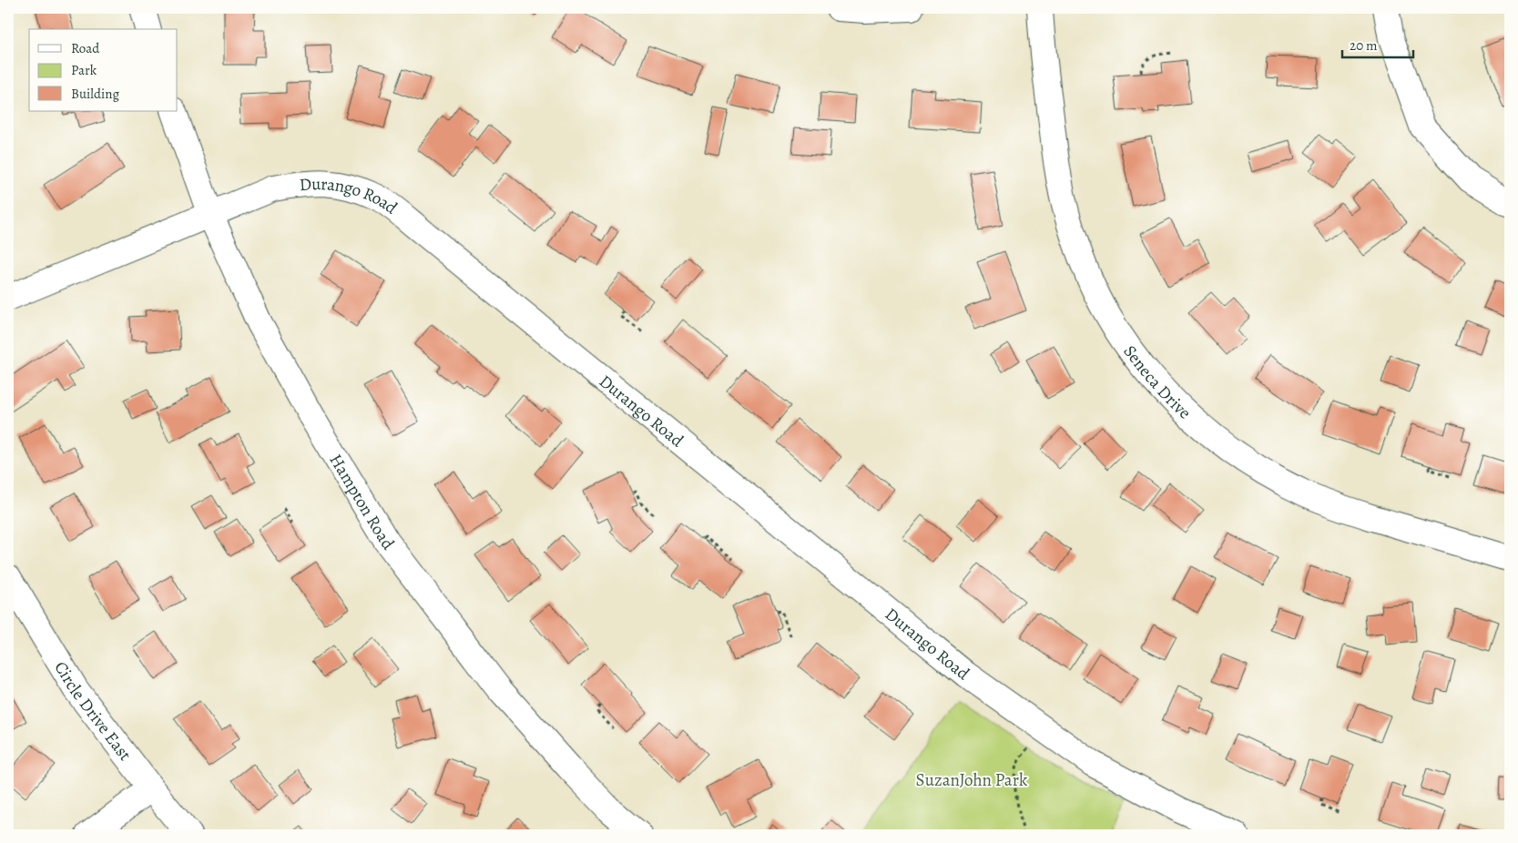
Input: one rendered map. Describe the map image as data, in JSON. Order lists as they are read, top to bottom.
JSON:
{
  "streets": {
    "street": [
      "Durango Road",
      "Seneca Drive",
      "Hampton Road",
      "Circle Drive East"
    ]
  },
  "crossings": [
    ["Durango Road", "Hampton Road"]
  ],
  "parks": ["SuzanJohn Park"],
  "legend": ["Road", "Park", "Building"],
  "scale_bar": "20 m"
}
